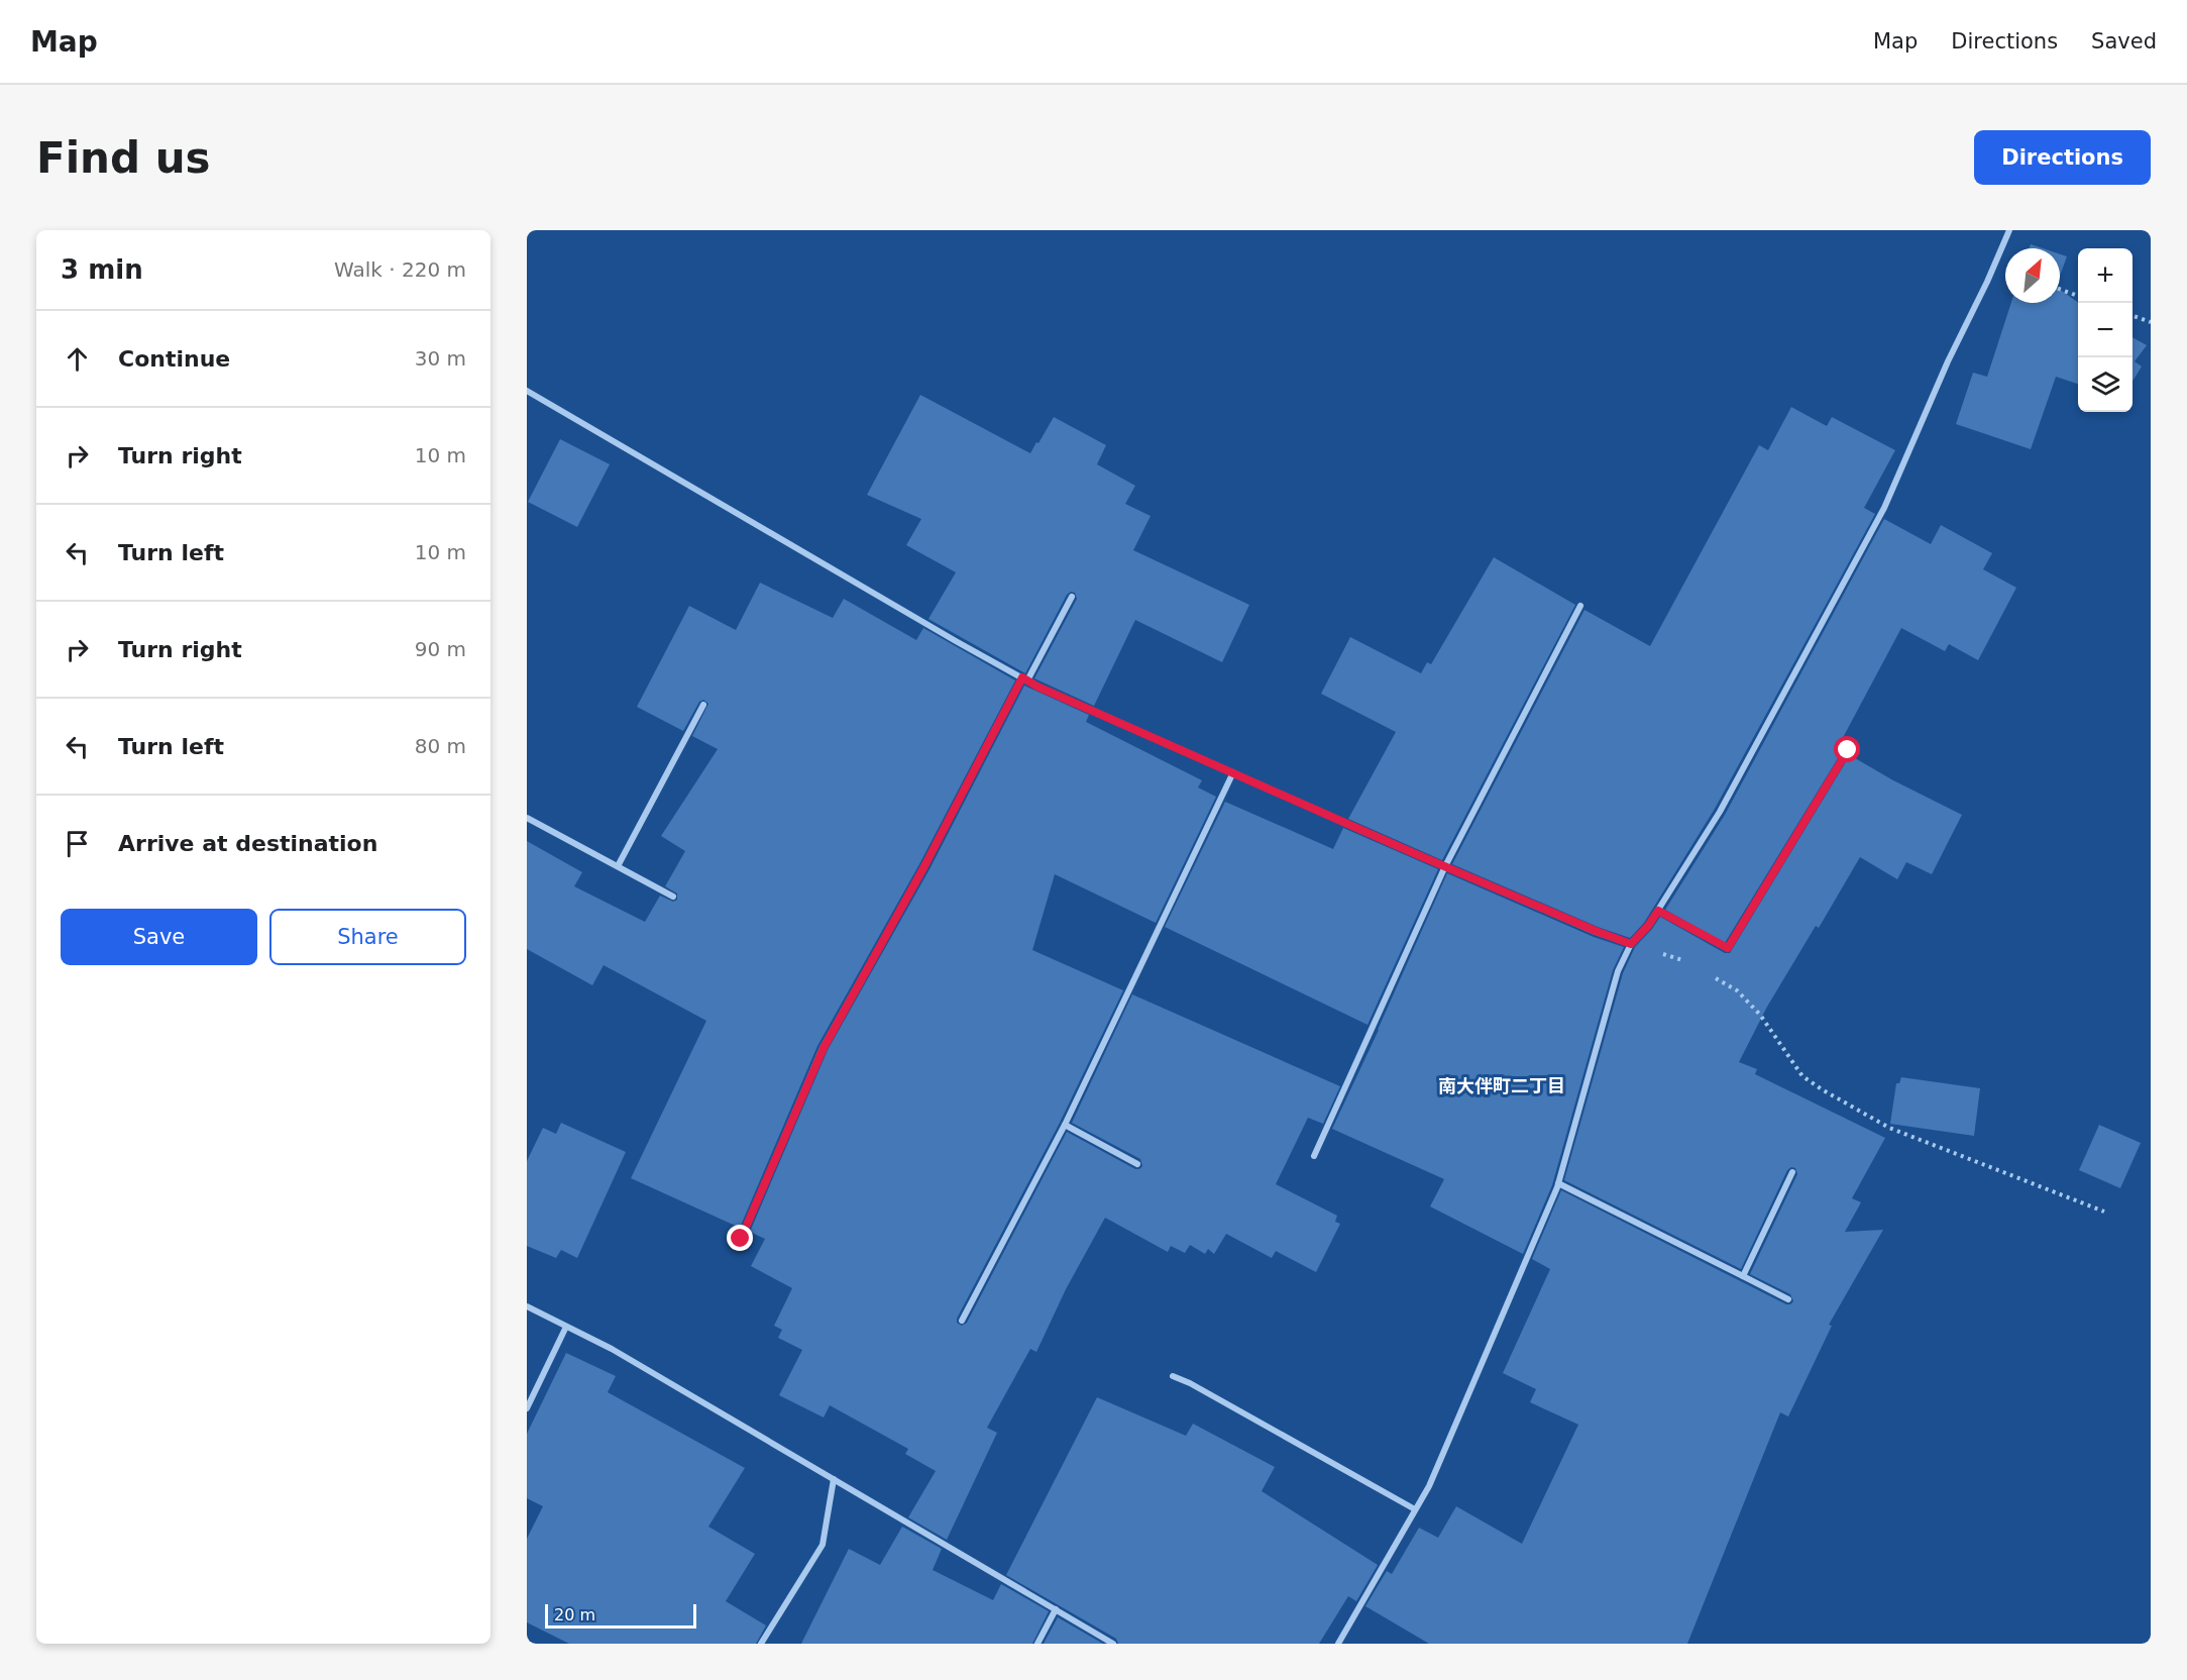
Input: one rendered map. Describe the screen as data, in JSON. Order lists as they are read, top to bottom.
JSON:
{
  "districts": ["南大伴町二丁目"],
  "scale_bar": "20 m",
  "north": "top right",
  "page": {
    "header": "Map",
    "nav": ["Map", "Directions", "Saved"],
    "buttons": [
      "Directions",
      ["Save", "Share"]
    ],
    "title": "Find us",
    "heading": ["3 min", "Walk · 220 m"],
    "map_buttons": ["+", "−"],
    "list": [
      ["Continue", "30 m"],
      ["Turn right", "10 m"],
      ["Turn left", "10 m"],
      ["Turn right", "90 m"],
      ["Turn left", "80 m"],
      "Arrive at destination"
    ],
    "scale": "20 m"
  }
}
